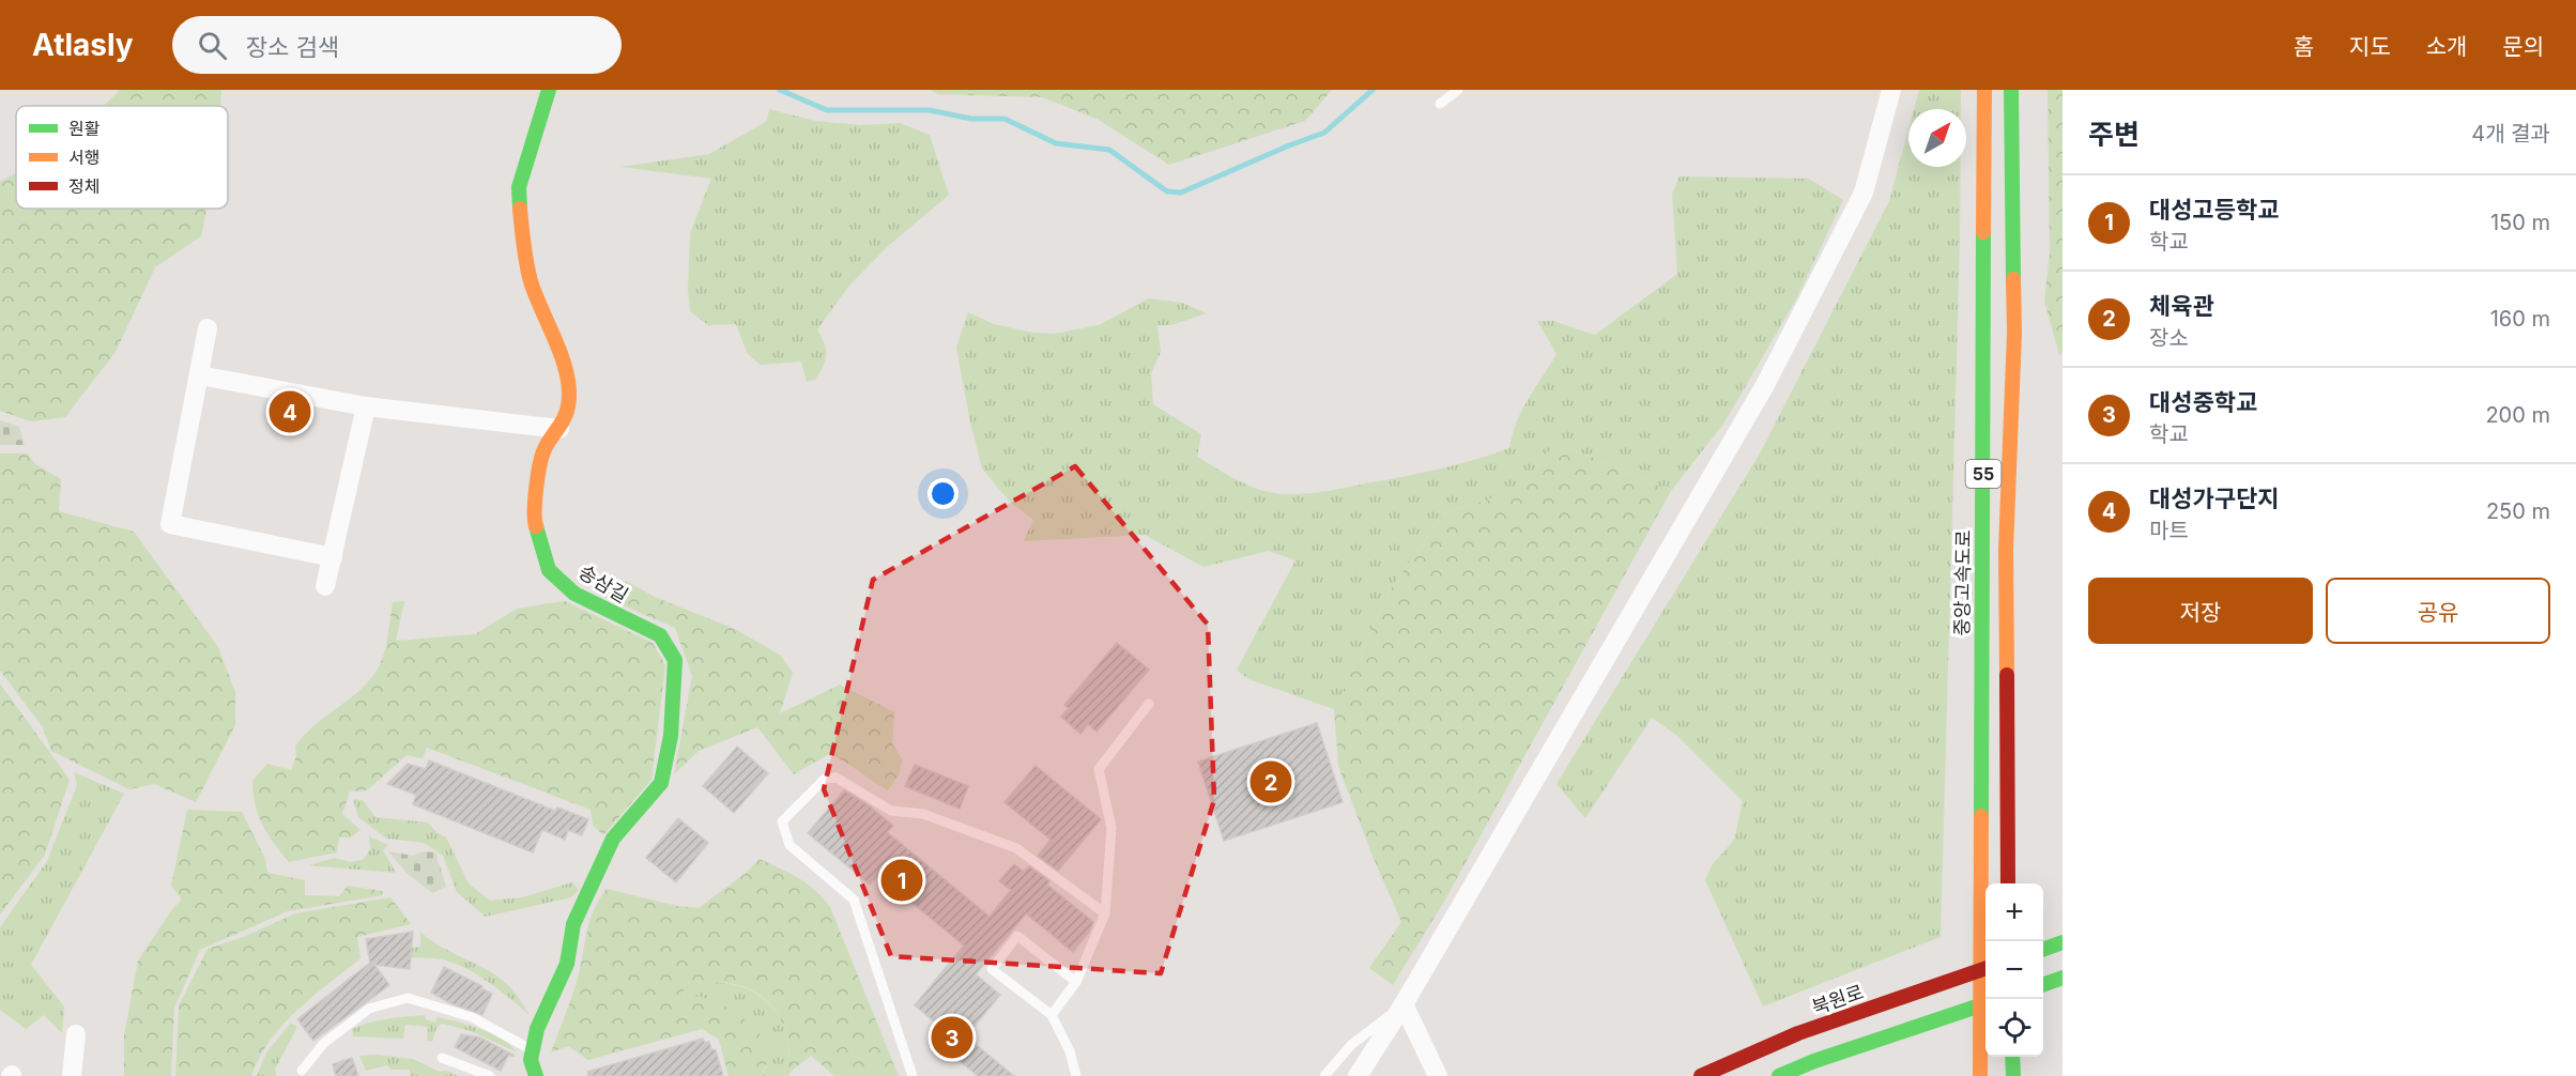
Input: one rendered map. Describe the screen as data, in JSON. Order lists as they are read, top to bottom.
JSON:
{
  "streets": {
    "main road": [
      "55",
      "중앙고속도로",
      "송삼길",
      "북원로"
    ]
  },
  "legend": ["원활", "서행", "정체"],
  "north": "top right",
  "page": {
    "header": "Atlasly",
    "search": "장소 검색",
    "nav": [
      "홈",
      "지도",
      "소개",
      "문의"
    ],
    "heading": ["주변", "4개 결과"],
    "list": [
      {
        "mark": "1",
        "name": "대성고등학교",
        "note": "학교",
        "value": "150 m"
      },
      {
        "mark": "2",
        "name": "체육관",
        "note": "장소",
        "value": "160 m"
      },
      {
        "mark": "3",
        "name": "대성중학교",
        "note": "학교",
        "value": "200 m"
      },
      {
        "mark": "4",
        "name": "대성가구단지",
        "note": "마트",
        "value": "250 m"
      }
    ],
    "pins": [
      "4",
      "2",
      "1",
      "3"
    ],
    "buttons": ["저장", "공유"],
    "map_buttons": ["+", "−"]
  }
}
